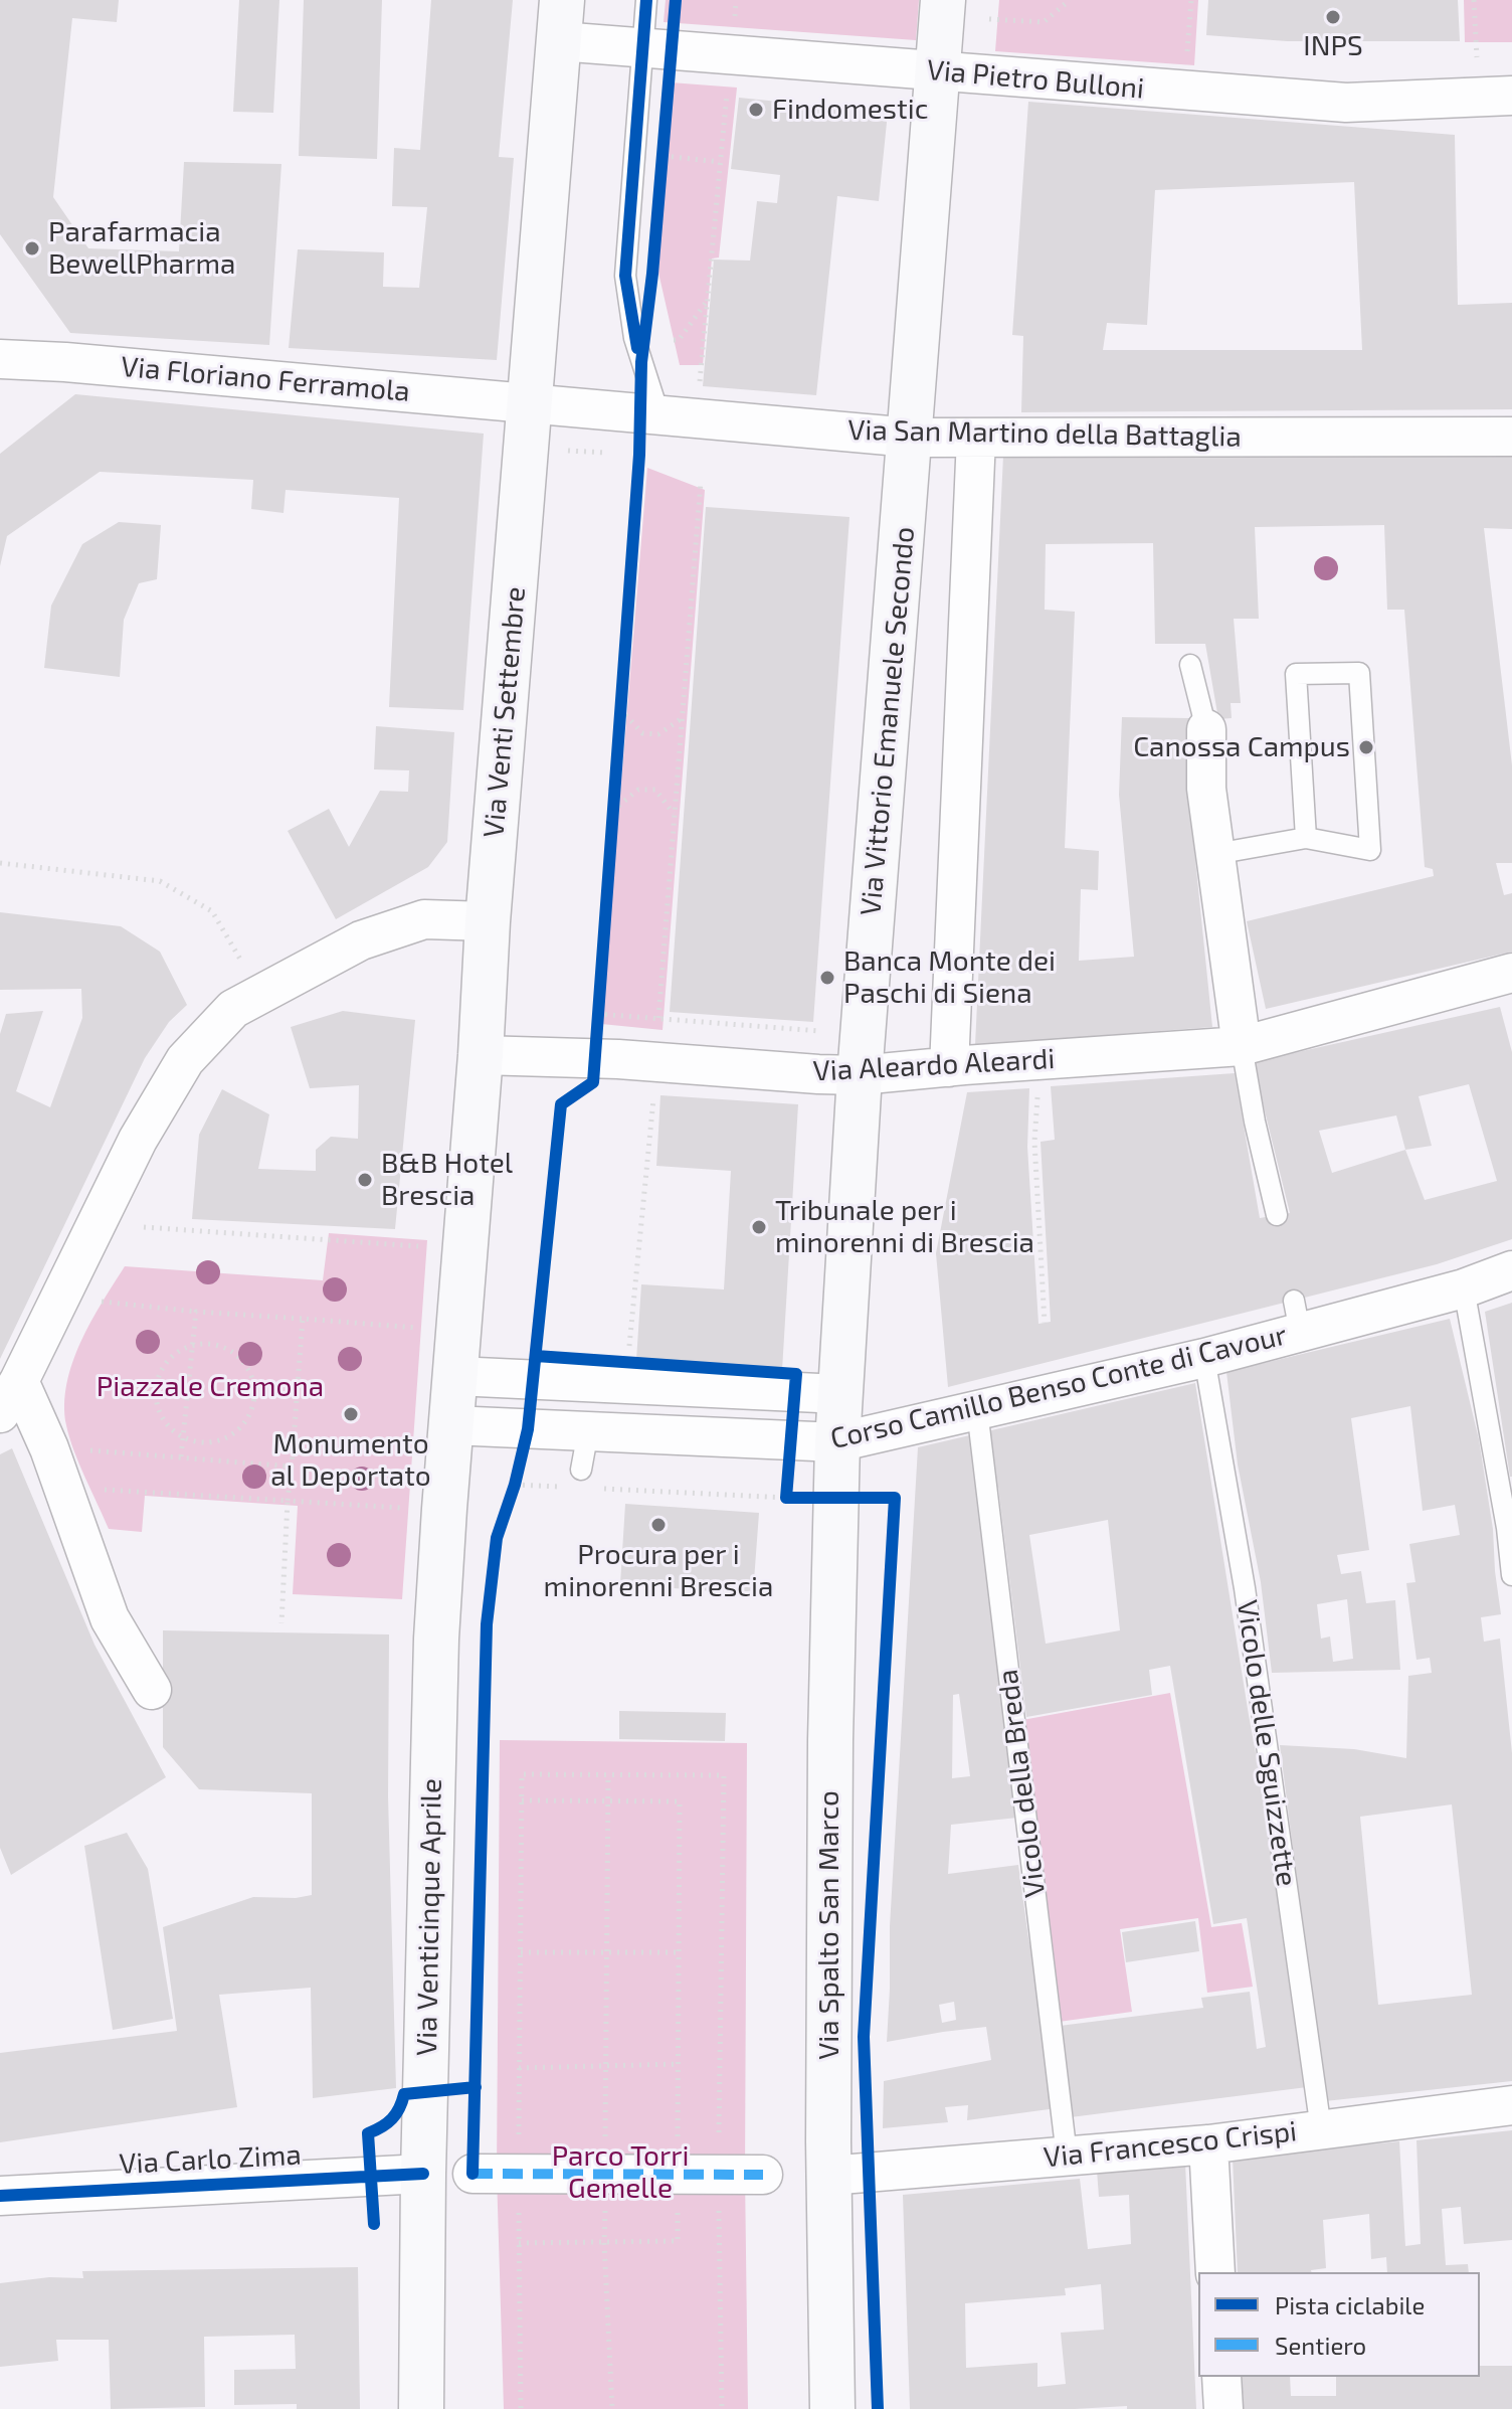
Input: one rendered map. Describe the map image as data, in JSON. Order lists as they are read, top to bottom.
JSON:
{
  "streets": {
    "main road": [
      "Via Venti Settembre",
      "Via Vittorio Emanuele Secondo",
      "Via Venticinque Aprile",
      "Via Spalto San Marco"
    ],
    "street": [
      "Via Pietro Bulloni",
      "Via Floriano Ferramola",
      "Via San Martino della Battaglia",
      "Via Aleardo Aleardi",
      "Corso Camillo Benso Conte di Cavour",
      "Via Francesco Crispi",
      "Via Carlo Zima"
    ],
    "lane": ["Vicolo delle Sguizzette", "Vicolo della Breda"]
  },
  "crossings": [
    ["Via Pietro Bulloni", "Via Venti Settembre"],
    ["Via Pietro Bulloni", "Via Vittorio Emanuele Secondo"],
    ["Via Floriano Ferramola", "Via San Martino della Battaglia"],
    ["Via Floriano Ferramola", "Via Venti Settembre"],
    ["Via San Martino della Battaglia", "Via Venti Settembre"],
    ["Via San Martino della Battaglia", "Via Vittorio Emanuele Secondo"],
    ["Via Venti Settembre", "Via Aleardo Aleardi"],
    ["Via Venti Settembre", "Corso Camillo Benso Conte di Cavour"],
    ["Via Venti Settembre", "Via Venticinque Aprile"],
    ["Via Vittorio Emanuele Secondo", "Via Aleardo Aleardi"],
    ["Via Vittorio Emanuele Secondo", "Corso Camillo Benso Conte di Cavour"],
    ["Via Vittorio Emanuele Secondo", "Via Spalto San Marco"],
    ["Corso Camillo Benso Conte di Cavour", "Vicolo delle Sguizzette"],
    ["Corso Camillo Benso Conte di Cavour", "Vicolo della Breda"],
    ["Corso Camillo Benso Conte di Cavour", "Via Venticinque Aprile"],
    ["Corso Camillo Benso Conte di Cavour", "Via Spalto San Marco"],
    ["Vicolo delle Sguizzette", "Via Francesco Crispi"],
    ["Vicolo della Breda", "Via Francesco Crispi"],
    ["Via Venticinque Aprile", "Via Carlo Zima"],
    ["Via Spalto San Marco", "Via Francesco Crispi"]
  ],
  "parks": ["Piazzale Cremona", "Parco Torri Gemelle"],
  "places": [
    "INPS",
    "Findomestic",
    "Parafarmacia BewellPharma",
    "Canossa Campus",
    "Banca Monte dei Paschi di Siena",
    "B&B Hotel Brescia",
    "Tribunale per i minorenni di Brescia",
    "Monumento al Deportato",
    "Procura per i minorenni Brescia"
  ],
  "legend": ["Pista ciclabile", "Sentiero"]
}
